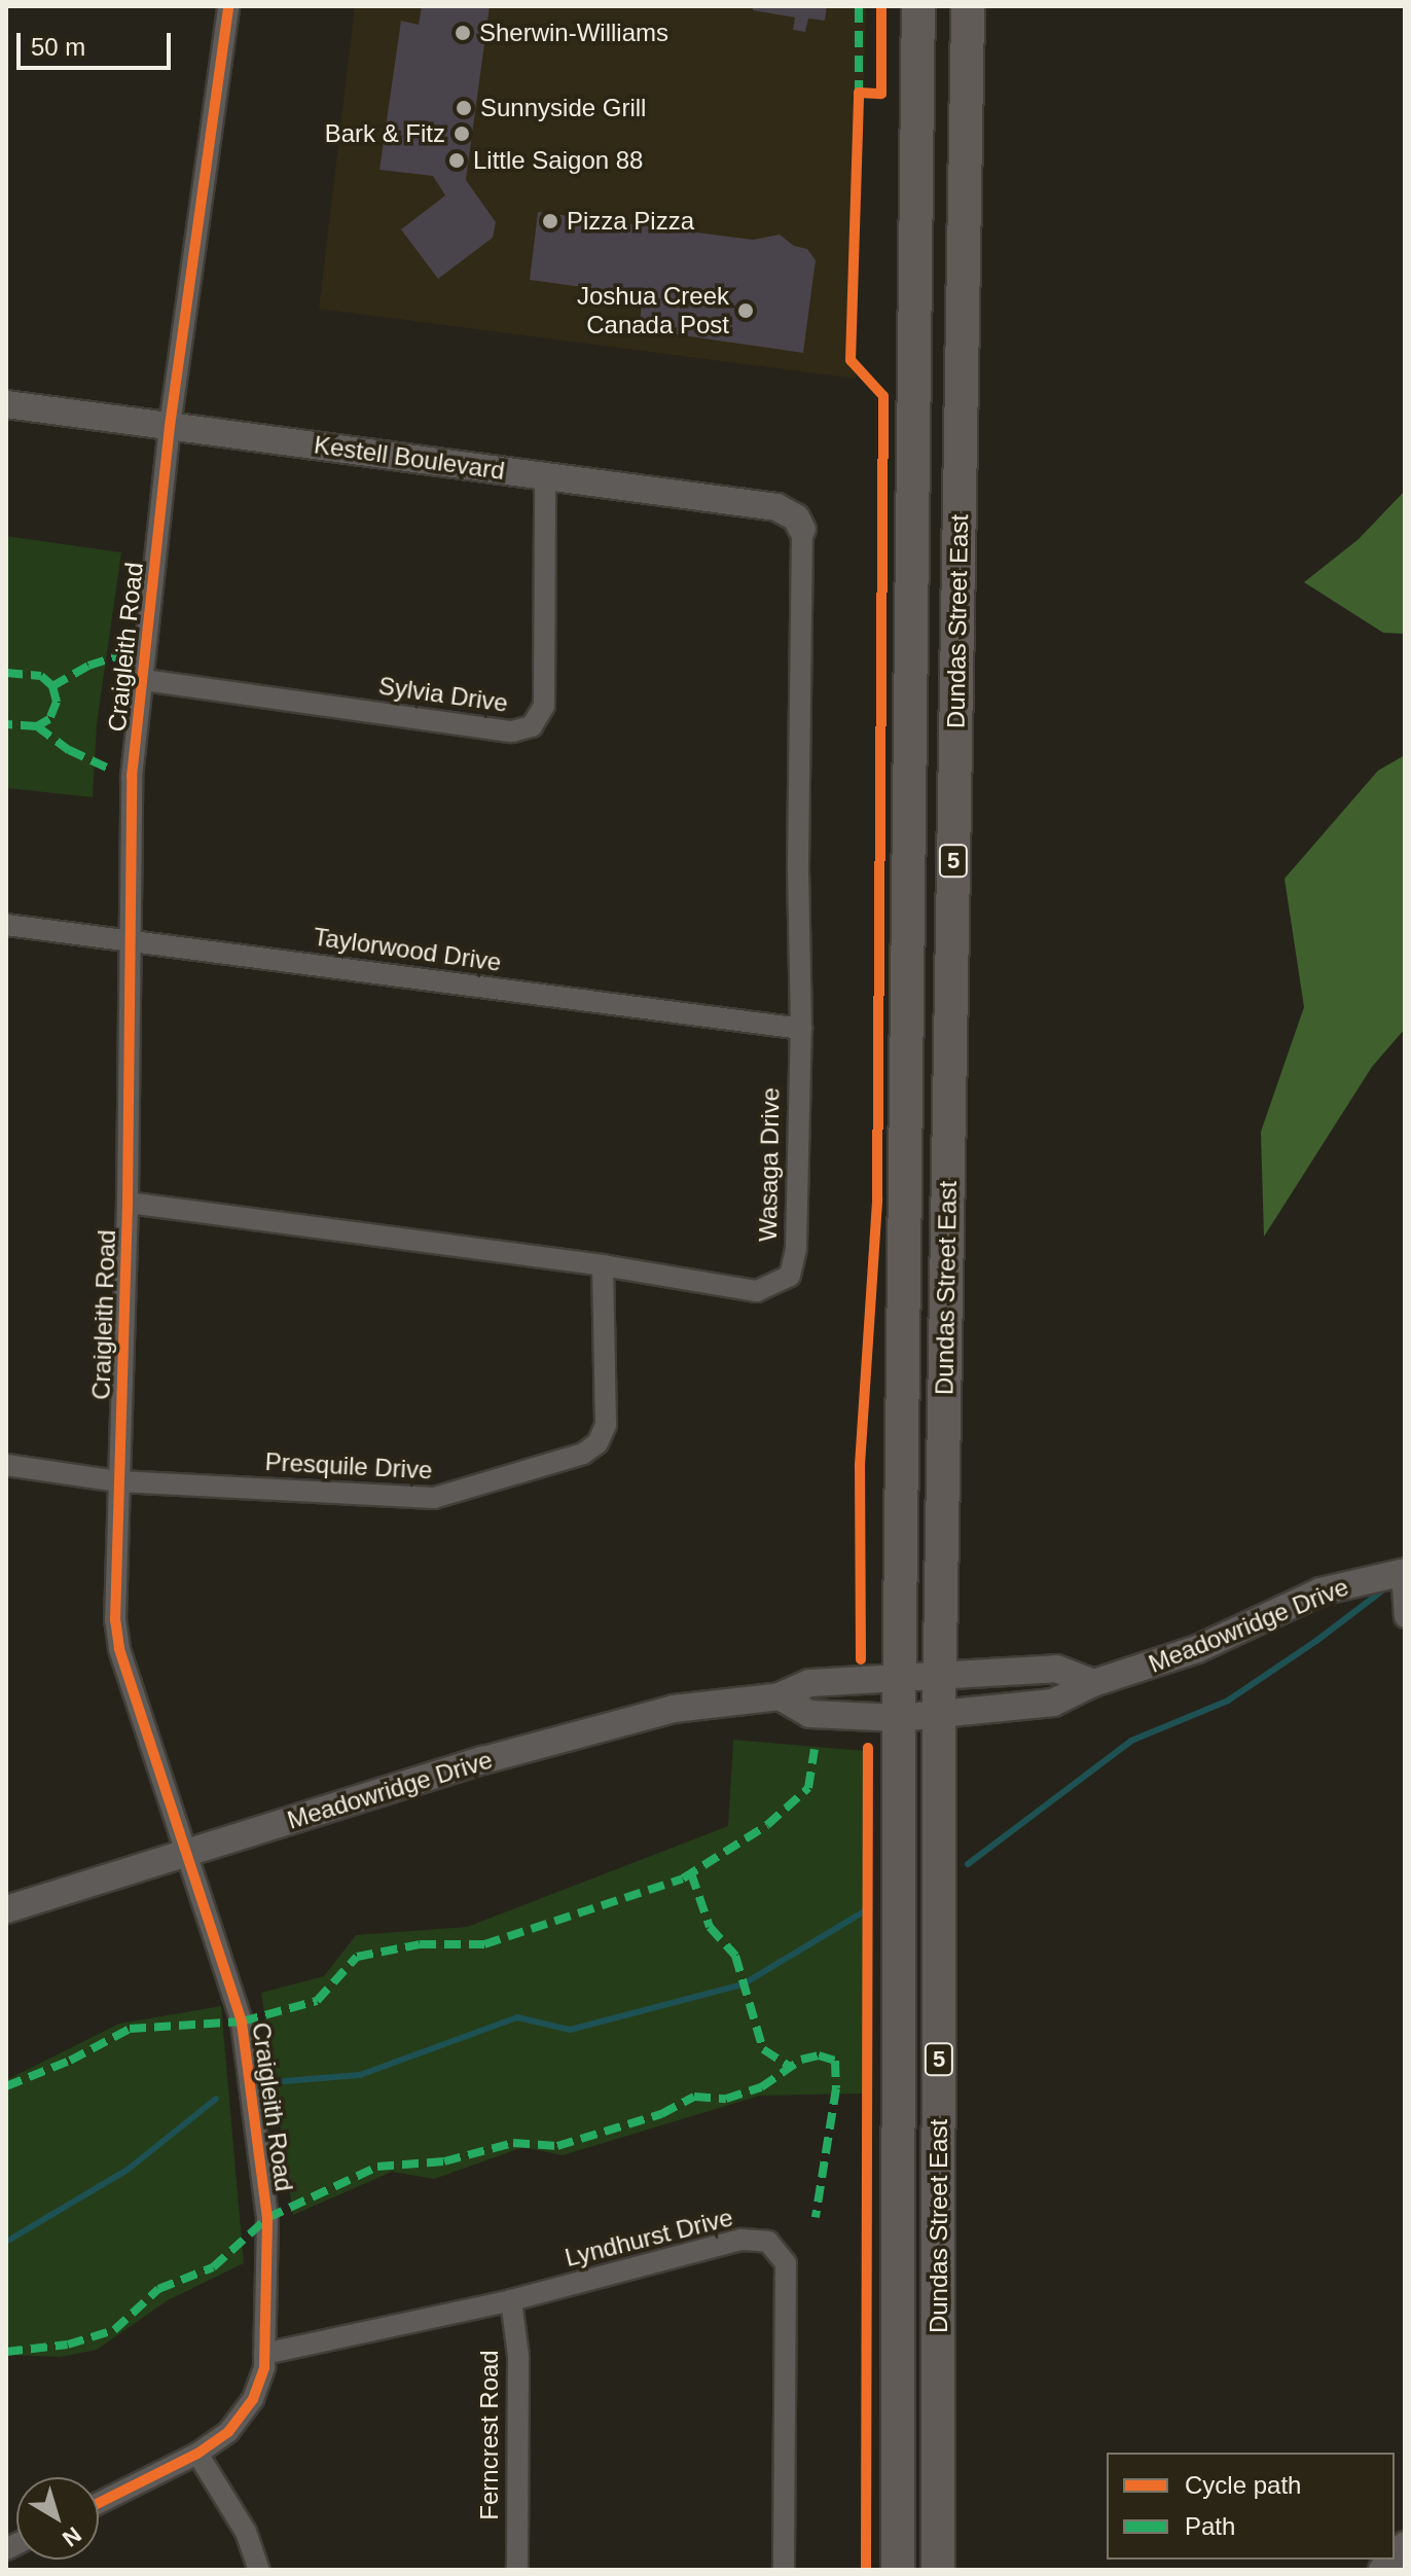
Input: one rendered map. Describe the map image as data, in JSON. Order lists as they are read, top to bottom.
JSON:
{
  "streets": {
    "main road": ["Dundas Street East", "5"],
    "street": [
      "Kestell Boulevard",
      "Craigleith Road",
      "Sylvia Drive",
      "Taylorwood Drive",
      "Wasaga Drive",
      "Presquile Drive",
      "Meadowridge Drive",
      "Lyndhurst Drive",
      "Ferncrest Road"
    ]
  },
  "crossings": [
    ["Kestell Boulevard", "Craigleith Road"],
    ["Kestell Boulevard", "Sylvia Drive"],
    ["Kestell Boulevard", "Wasaga Drive"],
    ["Dundas Street East", "Meadowridge Drive"],
    ["Craigleith Road", "Sylvia Drive"],
    ["Craigleith Road", "Taylorwood Drive"],
    ["Craigleith Road", "Wasaga Drive"],
    ["Craigleith Road", "Presquile Drive"],
    ["Craigleith Road", "Meadowridge Drive"],
    ["Craigleith Road", "Lyndhurst Drive"],
    ["Taylorwood Drive", "Wasaga Drive"],
    ["Wasaga Drive", "Presquile Drive"],
    ["Lyndhurst Drive", "Ferncrest Road"]
  ],
  "places": [
    "Sherwin-Williams",
    "Sunnyside Grill",
    "Bark & Fitz",
    "Little Saigon 88",
    "Pizza Pizza",
    "Joshua Creek Canada Post"
  ],
  "legend": ["Cycle path", "Path"],
  "scale_bar": "50 m",
  "north": "bottom right"
}
